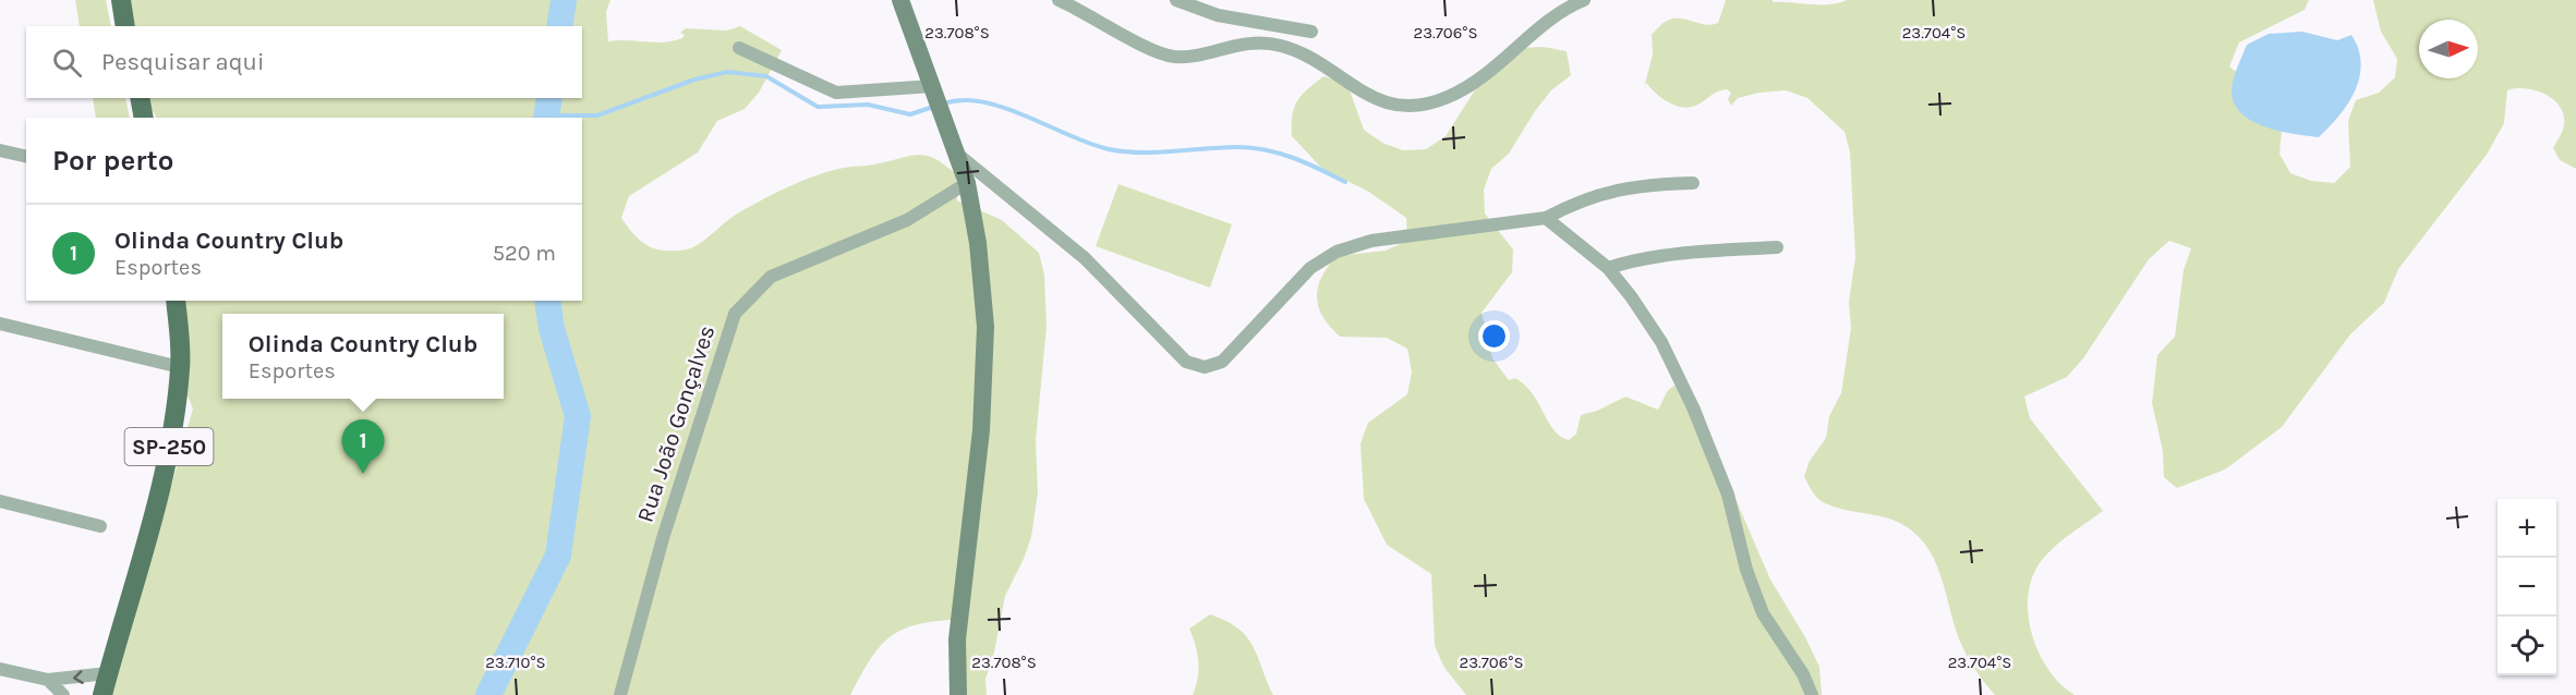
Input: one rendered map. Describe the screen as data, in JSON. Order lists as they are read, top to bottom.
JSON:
{
  "streets": {
    "main road": ["SP-250"],
    "street": ["Rua João Gonçalves"]
  },
  "north": "right",
  "page": {
    "search": "Pesquisar aqui",
    "heading": "Por perto",
    "list": [
      {
        "mark": "1",
        "name": "Olinda Country Club",
        "note": "Esportes",
        "value": "520 m"
      }
    ],
    "popup": ["Olinda Country Club", "Esportes"],
    "pins": "1",
    "map_buttons": ["+", "−"]
  },
  "coordinates": [
    "23.708°S",
    "23.706°S",
    "23.704°S",
    "23.710°S"
  ]
}
